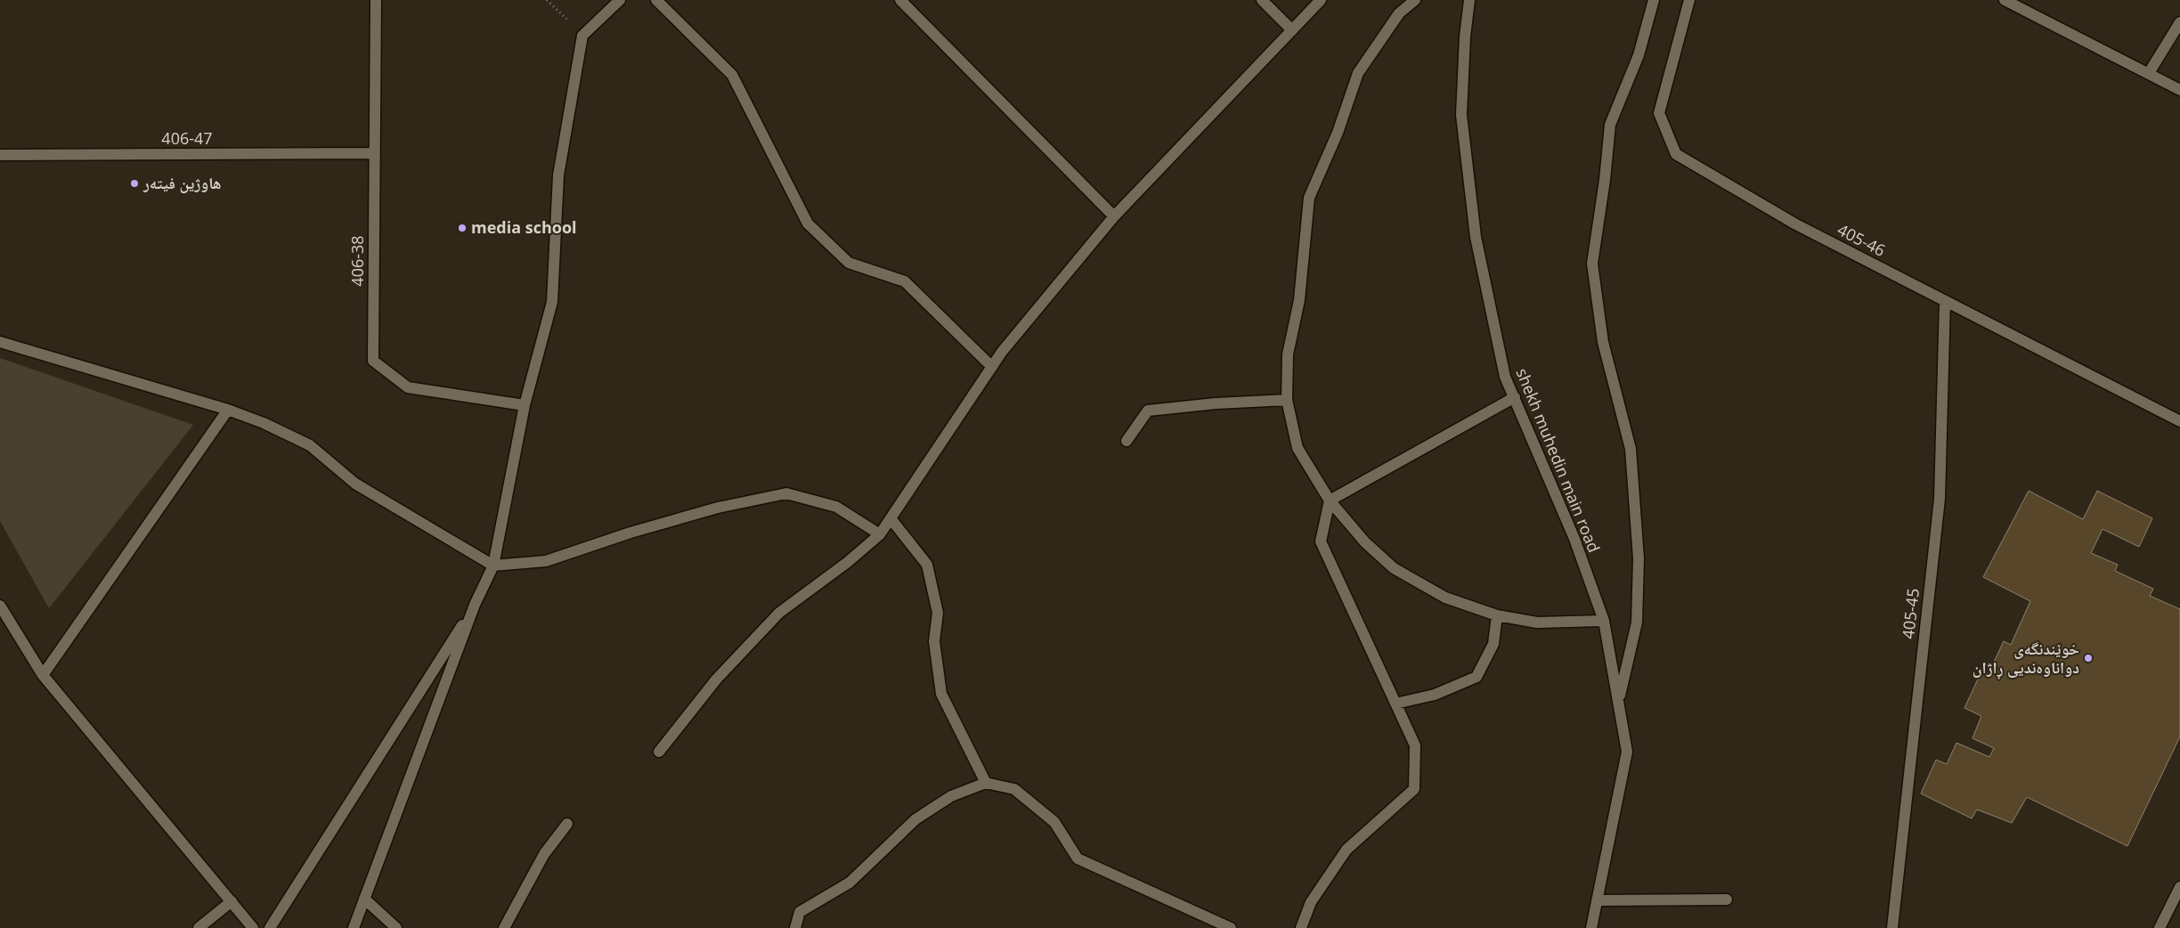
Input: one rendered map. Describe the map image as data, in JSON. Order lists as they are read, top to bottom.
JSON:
{
  "streets": {
    "street": [
      "406-47",
      "405-46",
      "406-38",
      "shekh muhedin main road",
      "405-45"
    ]
  },
  "crossings": [
    ["406-47", "406-38"],
    ["405-46", "405-45"]
  ],
  "places": ["هاوژین فیتەر", "media school", "خوێندنگەی دواناوەندیی ڕاژان"]
}
